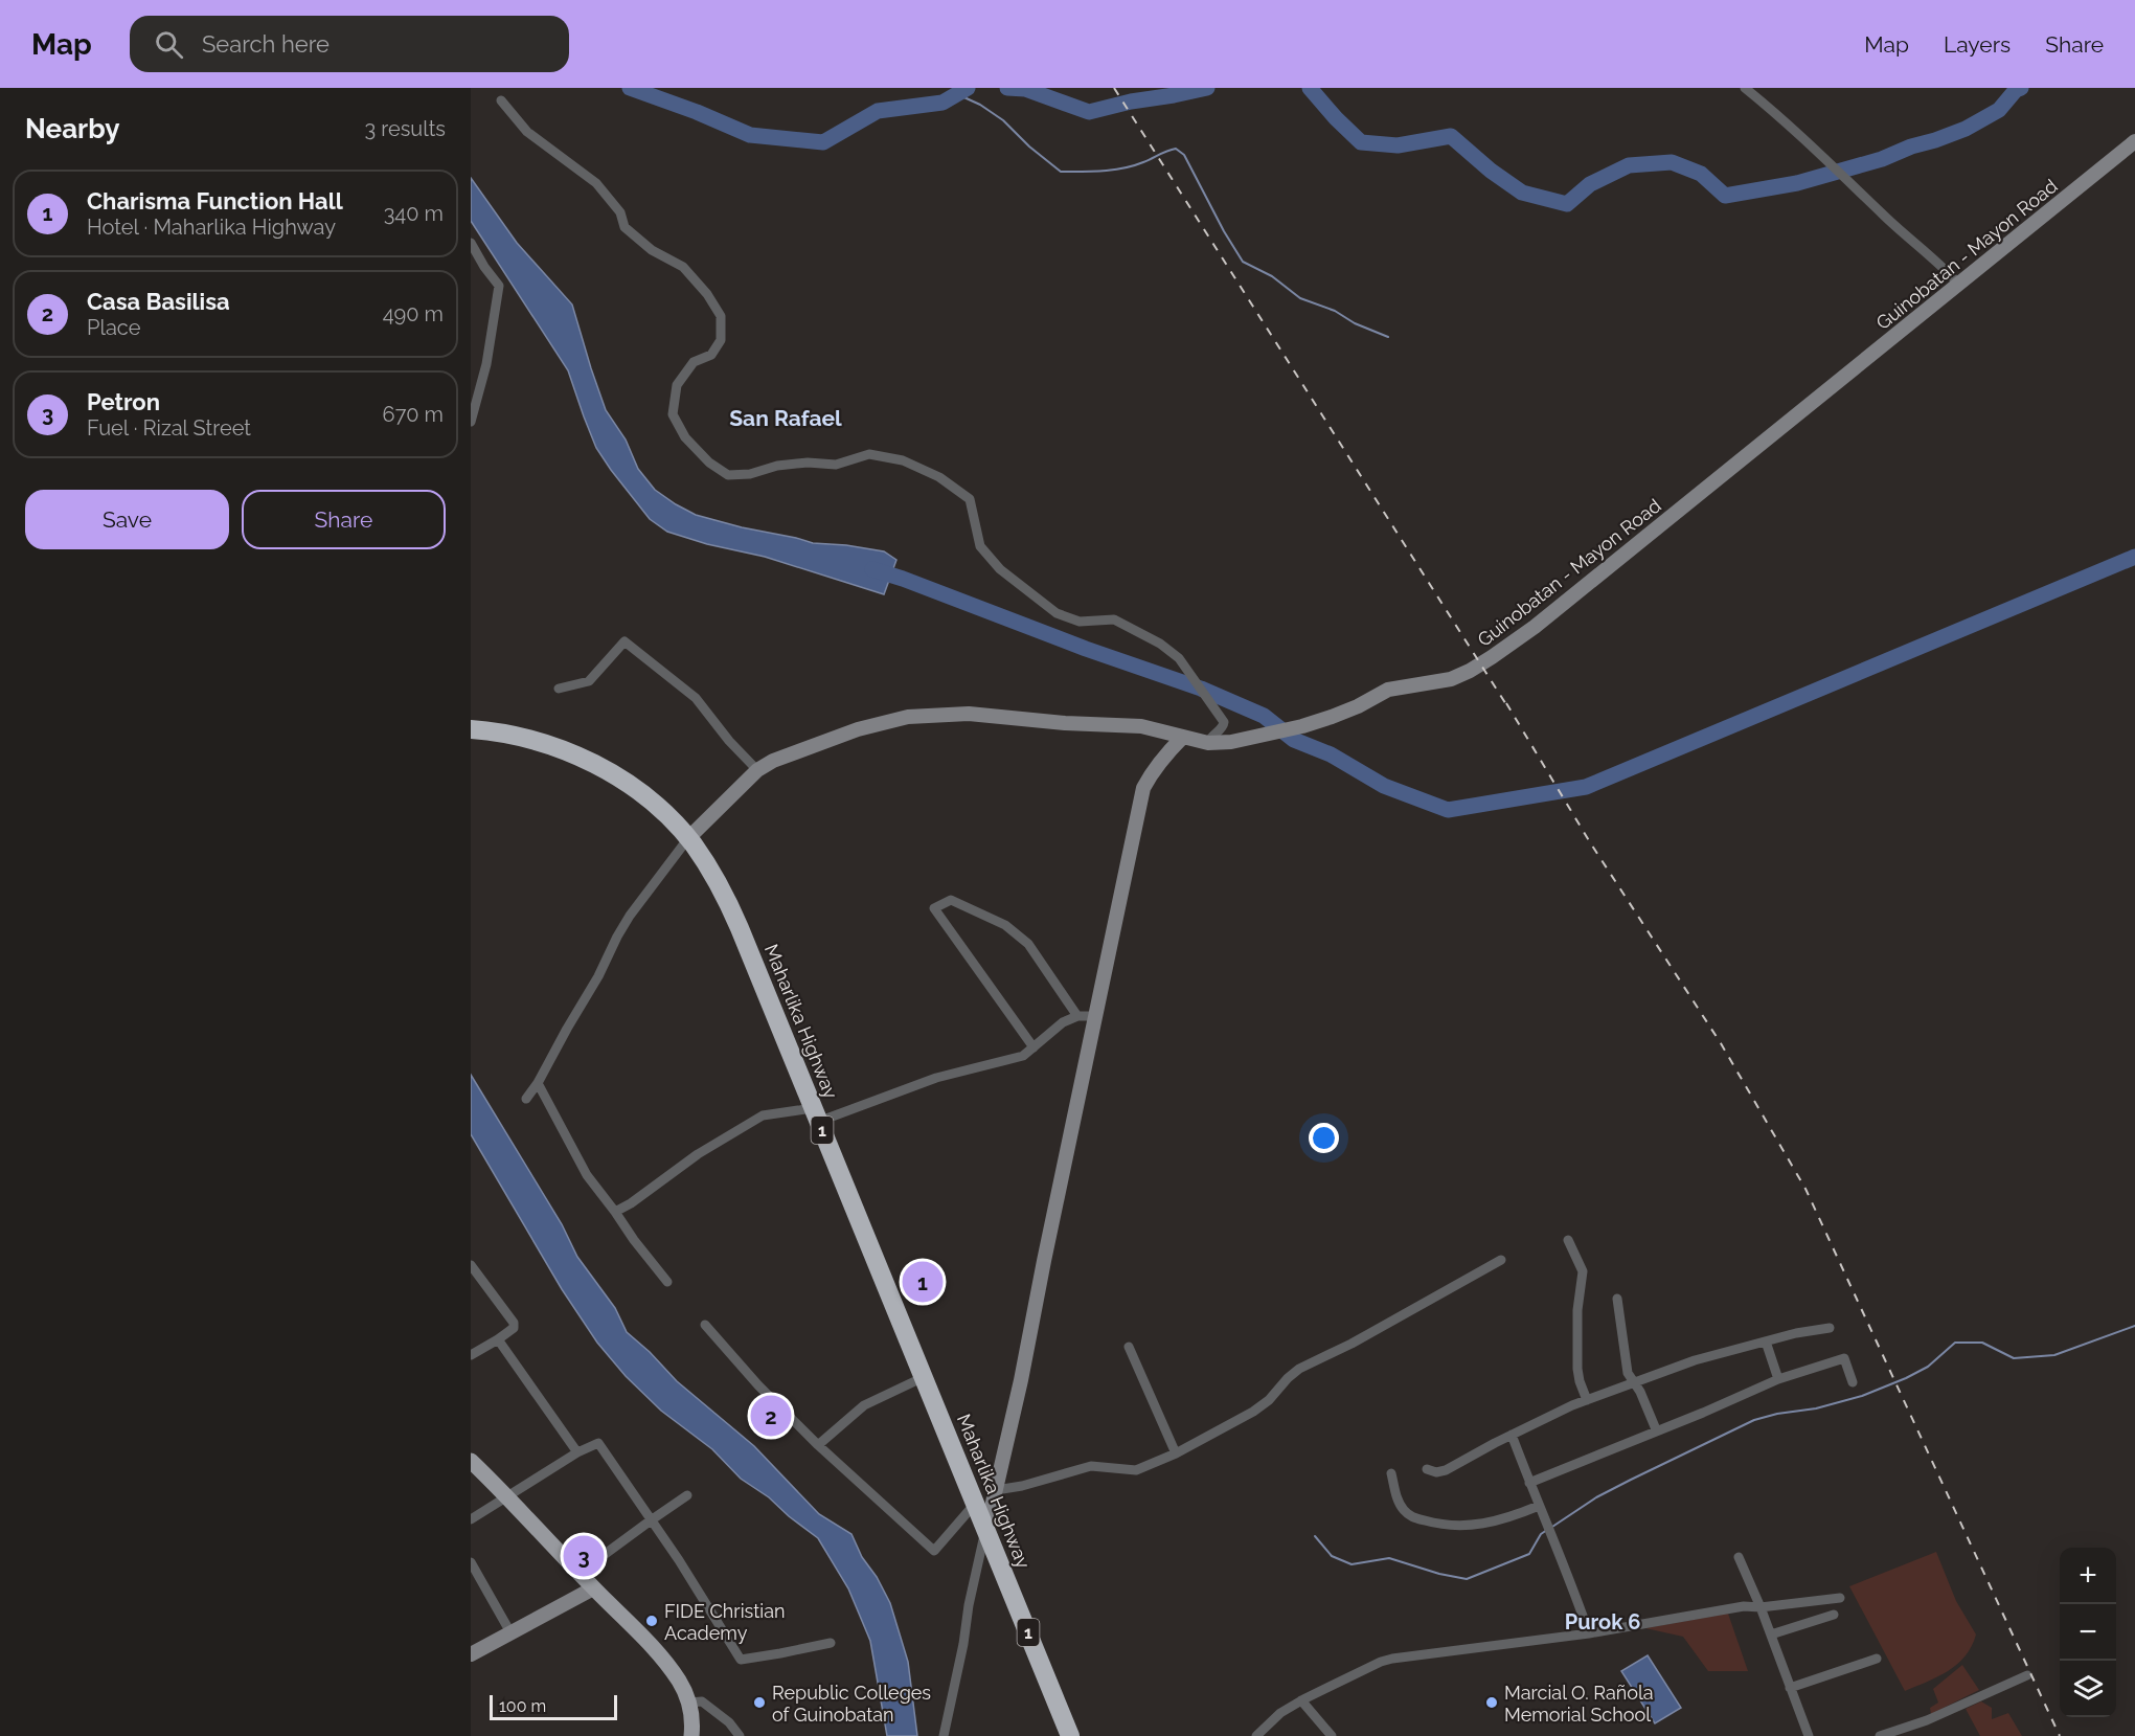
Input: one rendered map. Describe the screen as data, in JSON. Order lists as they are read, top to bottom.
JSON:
{
  "streets": {
    "highway": ["Maharlika Highway", "1"],
    "main road": ["Guinobatan - Mayon Road"]
  },
  "crossings": [
    ["Guinobatan - Mayon Road", "Maharlika Highway"]
  ],
  "districts": ["San Rafael", "Purok 6"],
  "places": ["FIDE Christian Academy", "Republic Colleges of Guinobatan", "Marcial O. Rañola Memorial School"],
  "scale_bar": "100 m",
  "page": {
    "header": "Map",
    "search": "Search here",
    "nav": ["Map", "Layers", "Share"],
    "heading": ["Nearby", "3 results"],
    "list": [
      {
        "mark": "1",
        "name": "Charisma Function Hall",
        "note": "Hotel · Maharlika Highway",
        "value": "340 m"
      },
      {
        "mark": "2",
        "name": "Casa Basilisa",
        "note": "Place",
        "value": "490 m"
      },
      {
        "mark": "3",
        "name": "Petron",
        "note": "Fuel · Rizal Street",
        "value": "670 m"
      }
    ],
    "buttons": ["Save", "Share"],
    "pins": ["1", "2", "3"],
    "map_buttons": ["+", "−"],
    "scale": "100 m"
  }
}
